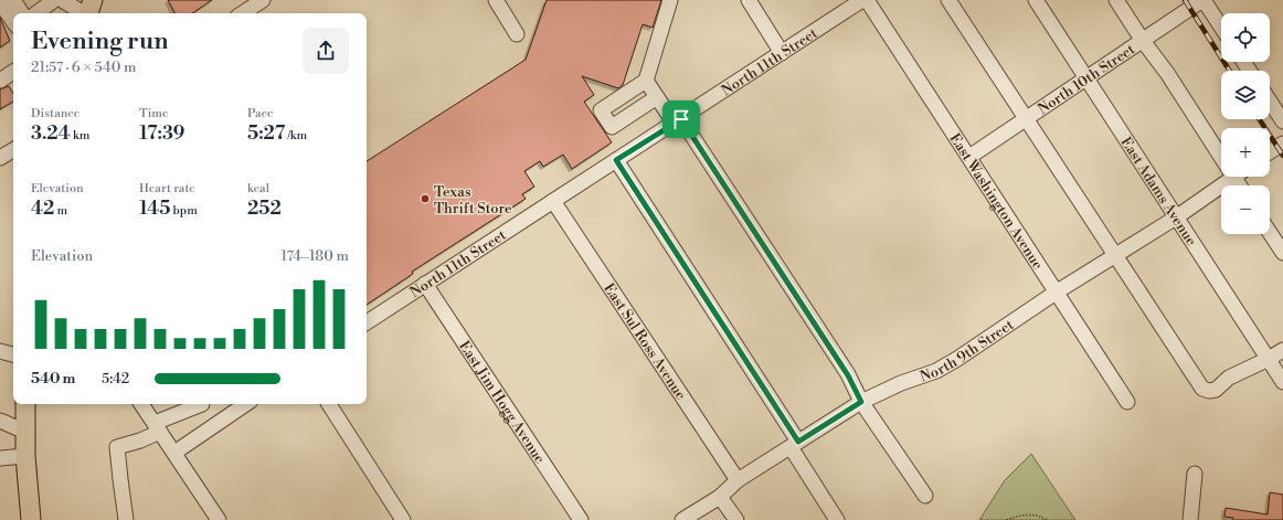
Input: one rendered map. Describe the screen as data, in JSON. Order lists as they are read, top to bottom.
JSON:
{
  "streets": {
    "street": [
      "North 11th Street",
      "North 10th Street",
      "East Adams Avenue",
      "East Washington Avenue",
      "East Sul Ross Avenue",
      "North 9th Street",
      "East Jim Hogg Avenue"
    ]
  },
  "crossings": [
    ["North 11th Street", "East Sul Ross Avenue"],
    ["North 11th Street", "East Jim Hogg Avenue"],
    ["North 10th Street", "East Adams Avenue"],
    ["North 10th Street", "East Washington Avenue"],
    ["East Adams Avenue", "North 9th Street"],
    ["East Washington Avenue", "North 9th Street"],
    ["East Sul Ross Avenue", "North 9th Street"]
  ],
  "places": ["Texas Thrift Store"],
  "page": {
    "map_buttons": ["+", "−"],
    "heading": ["Evening run", "21:57 · 6 × 540 m"],
    "stats": [
      ["Distance", "3.24 km"],
      ["Time", "17:39"],
      ["Pace", "5:27 /km"],
      ["Elevation", "42 m"],
      ["Heart rate", "145 bpm"],
      ["kcal", "252"]
    ],
    "chart": ["Elevation", "174–180 m"],
    "list": [
      {
        "name": "540 m",
        "note": "5:42"
      }
    ]
  }
}
